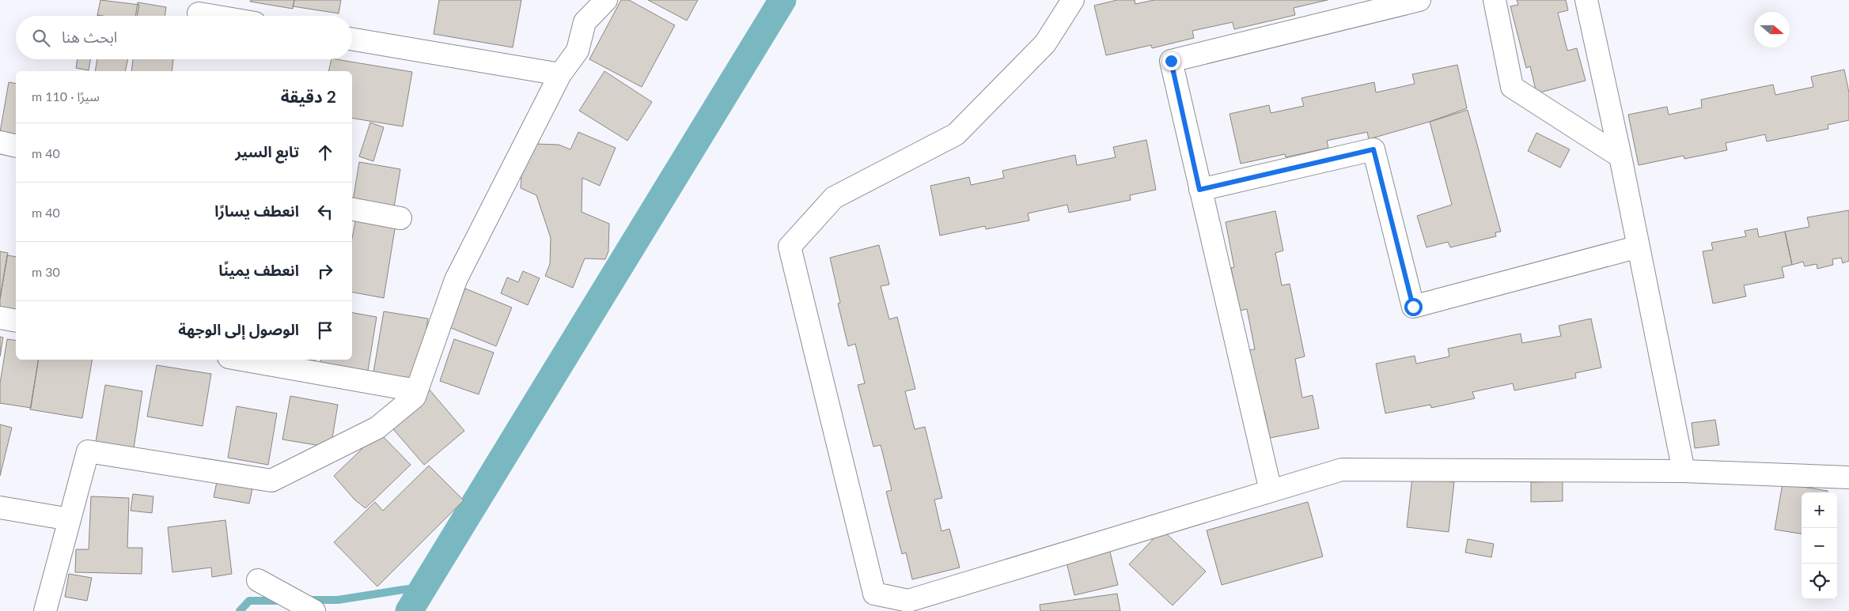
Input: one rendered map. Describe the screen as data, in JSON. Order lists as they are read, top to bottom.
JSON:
{
  "north": "right",
  "page": {
    "search": "ابحث هنا",
    "heading": ["2 دقيقة", "سيرًا · 110 m"],
    "list": [
      ["تابع السير", "40 m"],
      ["انعطف يسارًا", "40 m"],
      ["انعطف يمينًا", "30 m"],
      "الوصول إلى الوجهة"
    ],
    "map_buttons": ["+", "−"]
  }
}
